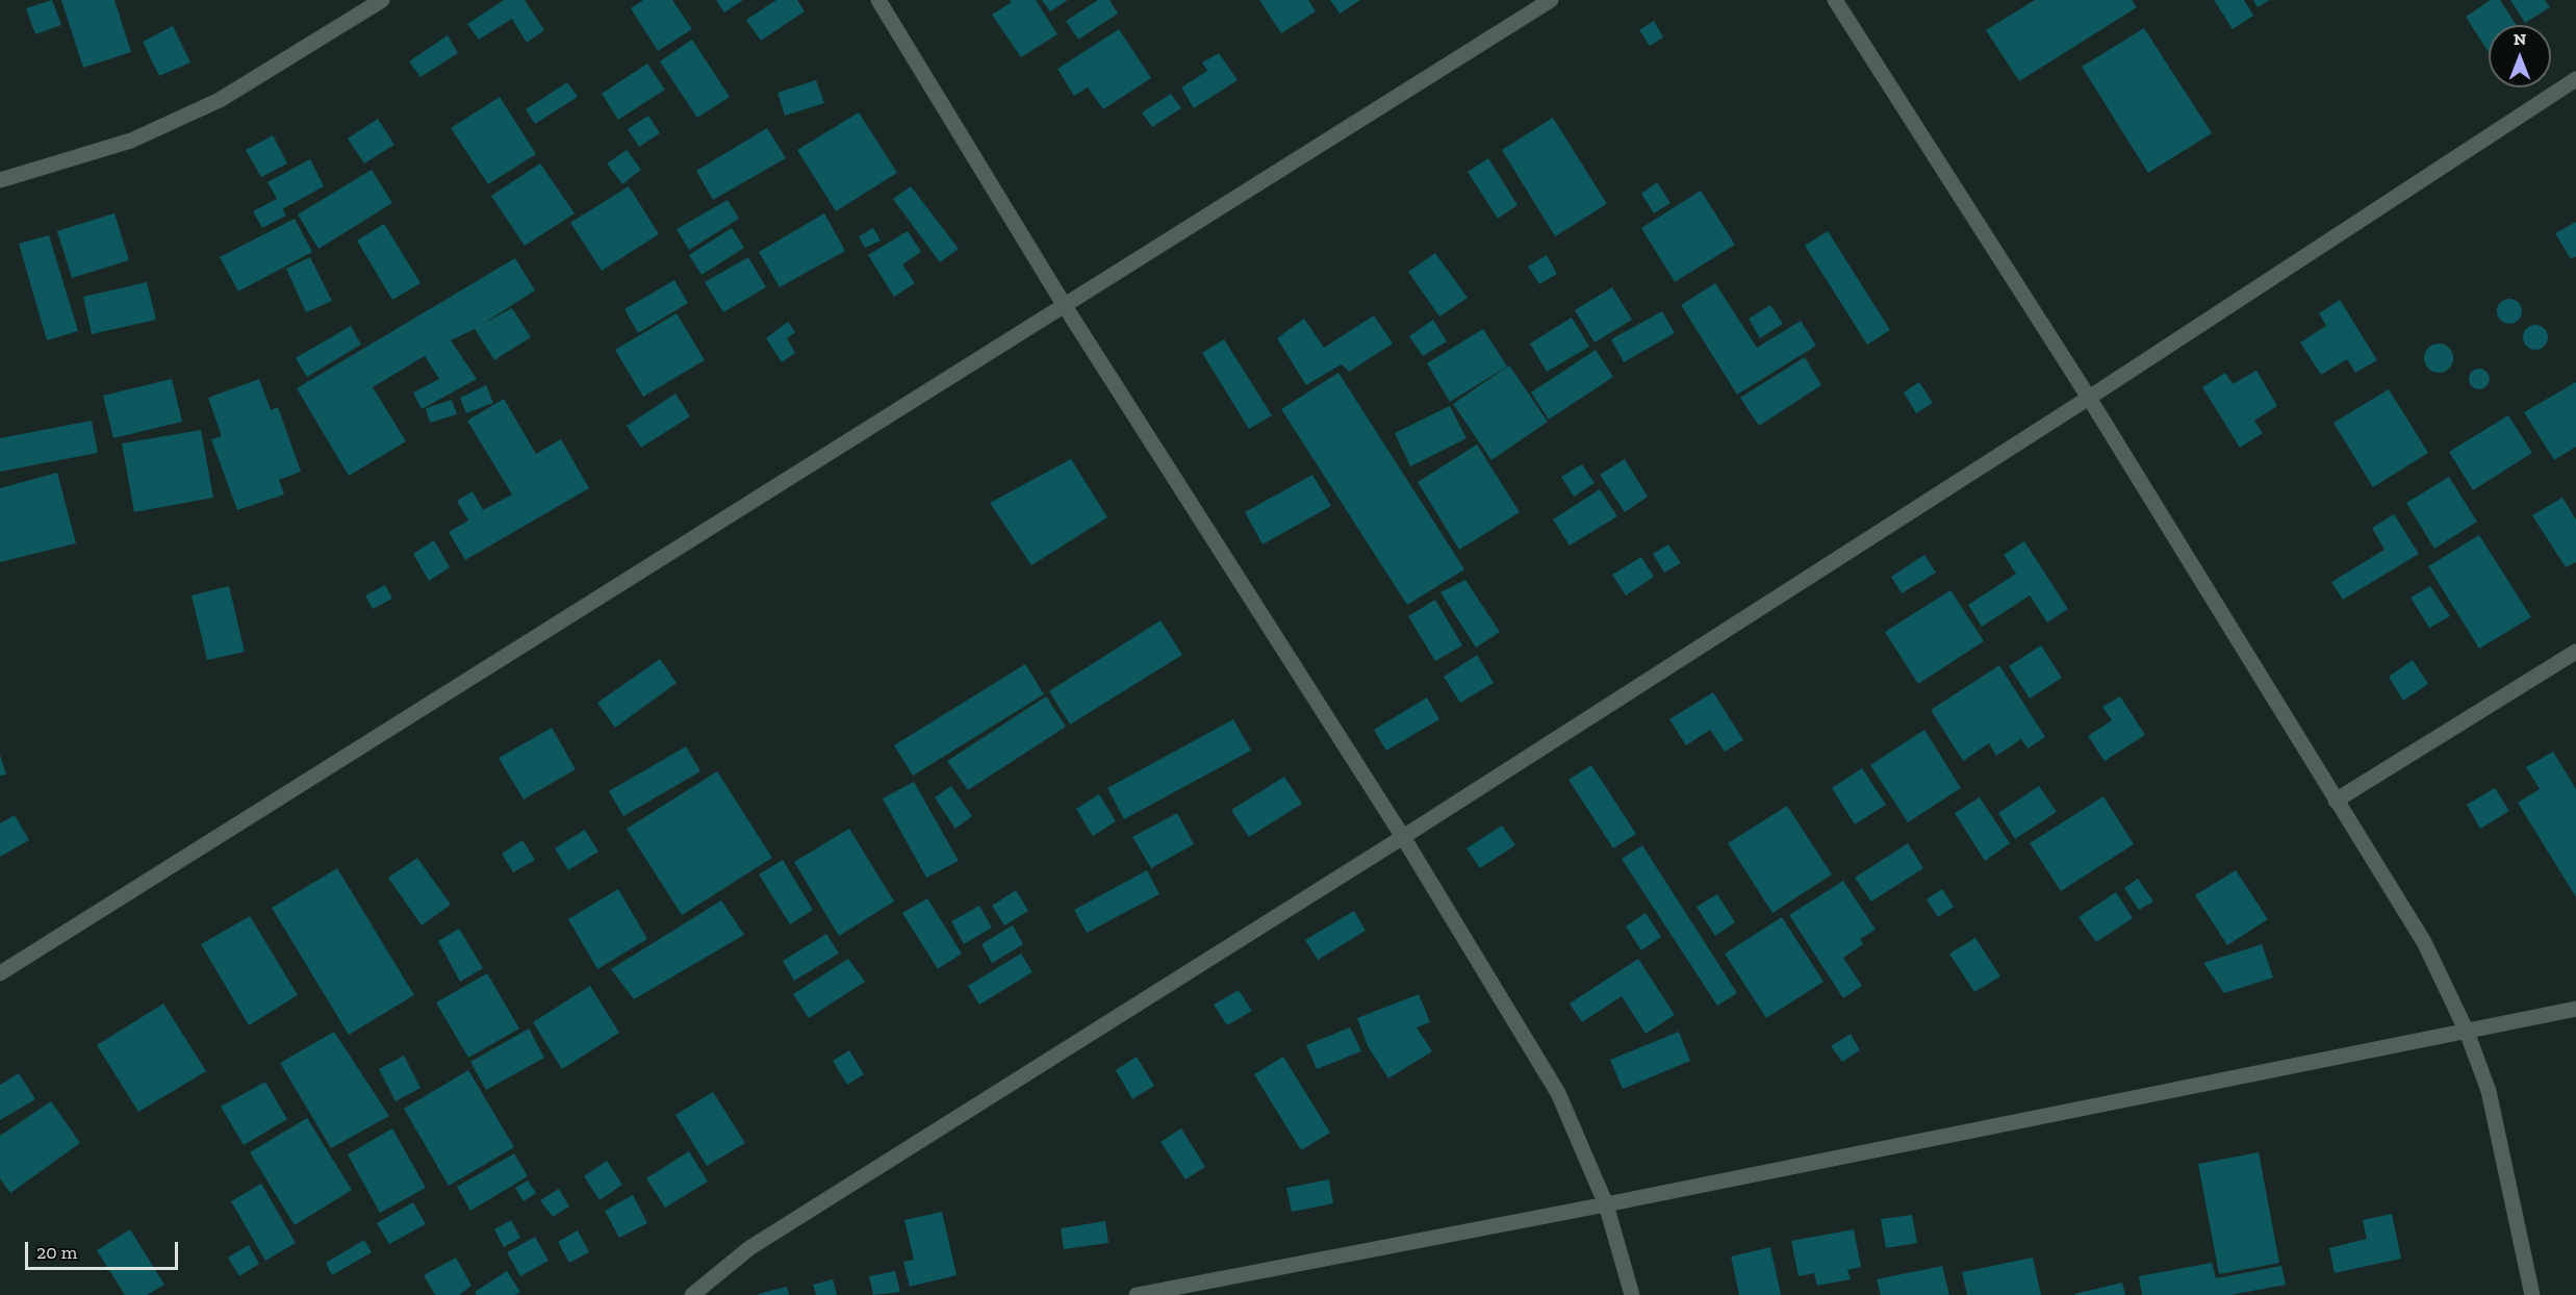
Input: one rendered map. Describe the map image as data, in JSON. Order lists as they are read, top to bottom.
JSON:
{
  "scale_bar": "20 m",
  "north": "top"
}
